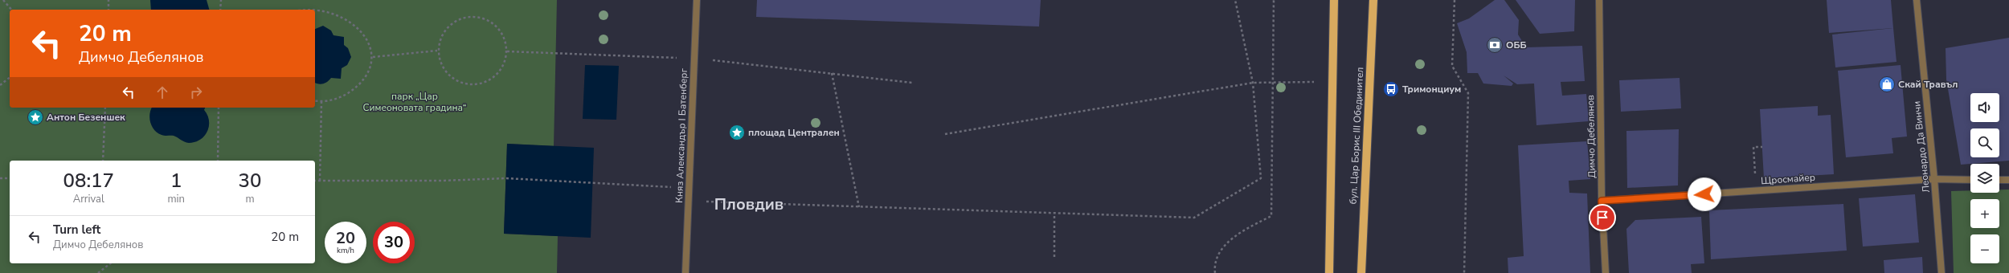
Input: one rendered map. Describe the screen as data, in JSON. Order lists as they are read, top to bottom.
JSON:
{
  "streets": {
    "main road": ["бул. Цар Борис III Обединител"],
    "street": [
      "Княз Александър I Батенберг",
      "Димчо Дебелянов",
      "Леонардо Да Винчи",
      "Щросмайер"
    ]
  },
  "crossings": [
    ["Димчо Дебелянов", "Щросмайер"],
    ["Леонардо Да Винчи", "Щросмайер"]
  ],
  "districts": ["Пловдив"],
  "parks": ["парк „Цар Симеоновата градина“"],
  "places": {
    "bank": ["ОББ"],
    "shop": ["Скай Травъл"],
    "bus stop": ["Тримонциум"],
    "place": ["Антон Безеншек", "площад Централен"]
  },
  "page": {
    "turn": ["20 m", "Димчо Дебелянов"],
    "map_buttons": ["+", "−"],
    "eta": [
      "08:17",
      "Arrival",
      "1",
      "min",
      "30",
      "m"
    ],
    "list": [
      {
        "name": "Turn left",
        "note": "Димчо Дебелянов",
        "value": "20 m"
      }
    ],
    "speed": "20 km/h",
    "limit": "30"
  }
}
